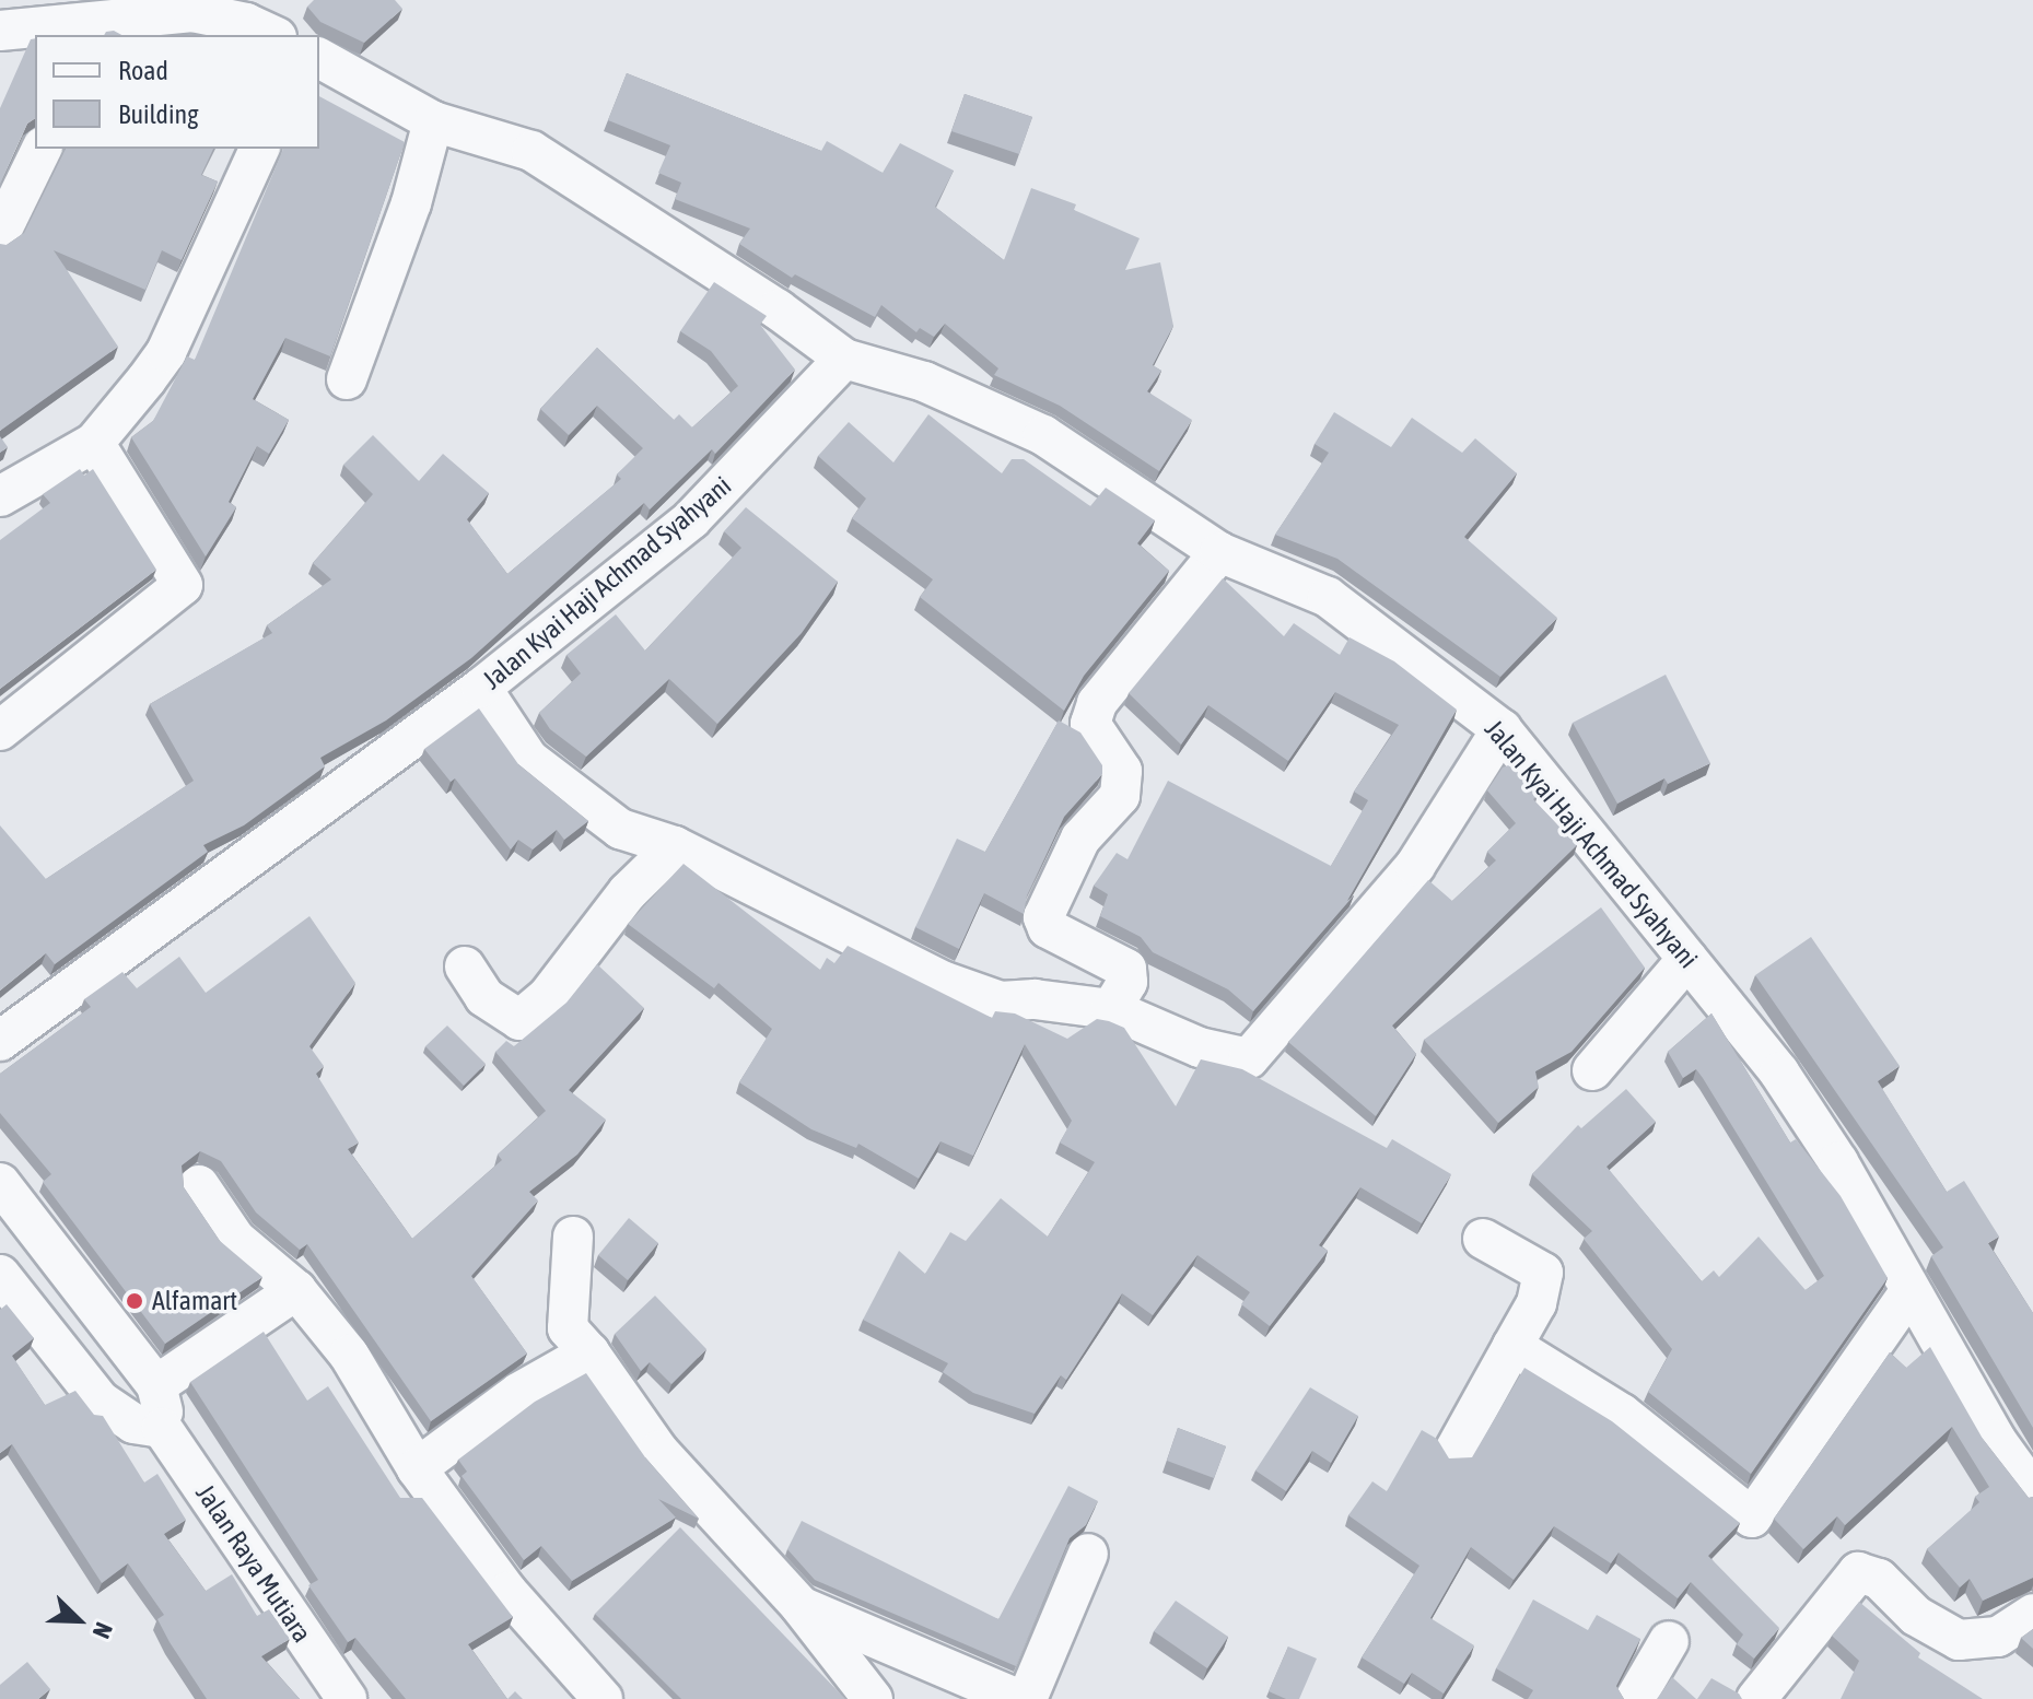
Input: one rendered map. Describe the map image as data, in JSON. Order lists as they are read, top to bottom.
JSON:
{
  "streets": {
    "street": ["Jalan Kyai Haji Achmad Syahyani", "Jalan Raya Mutiara"]
  },
  "places": ["Alfamart"],
  "legend": ["Road", "Building"],
  "north": "bottom right"
}
